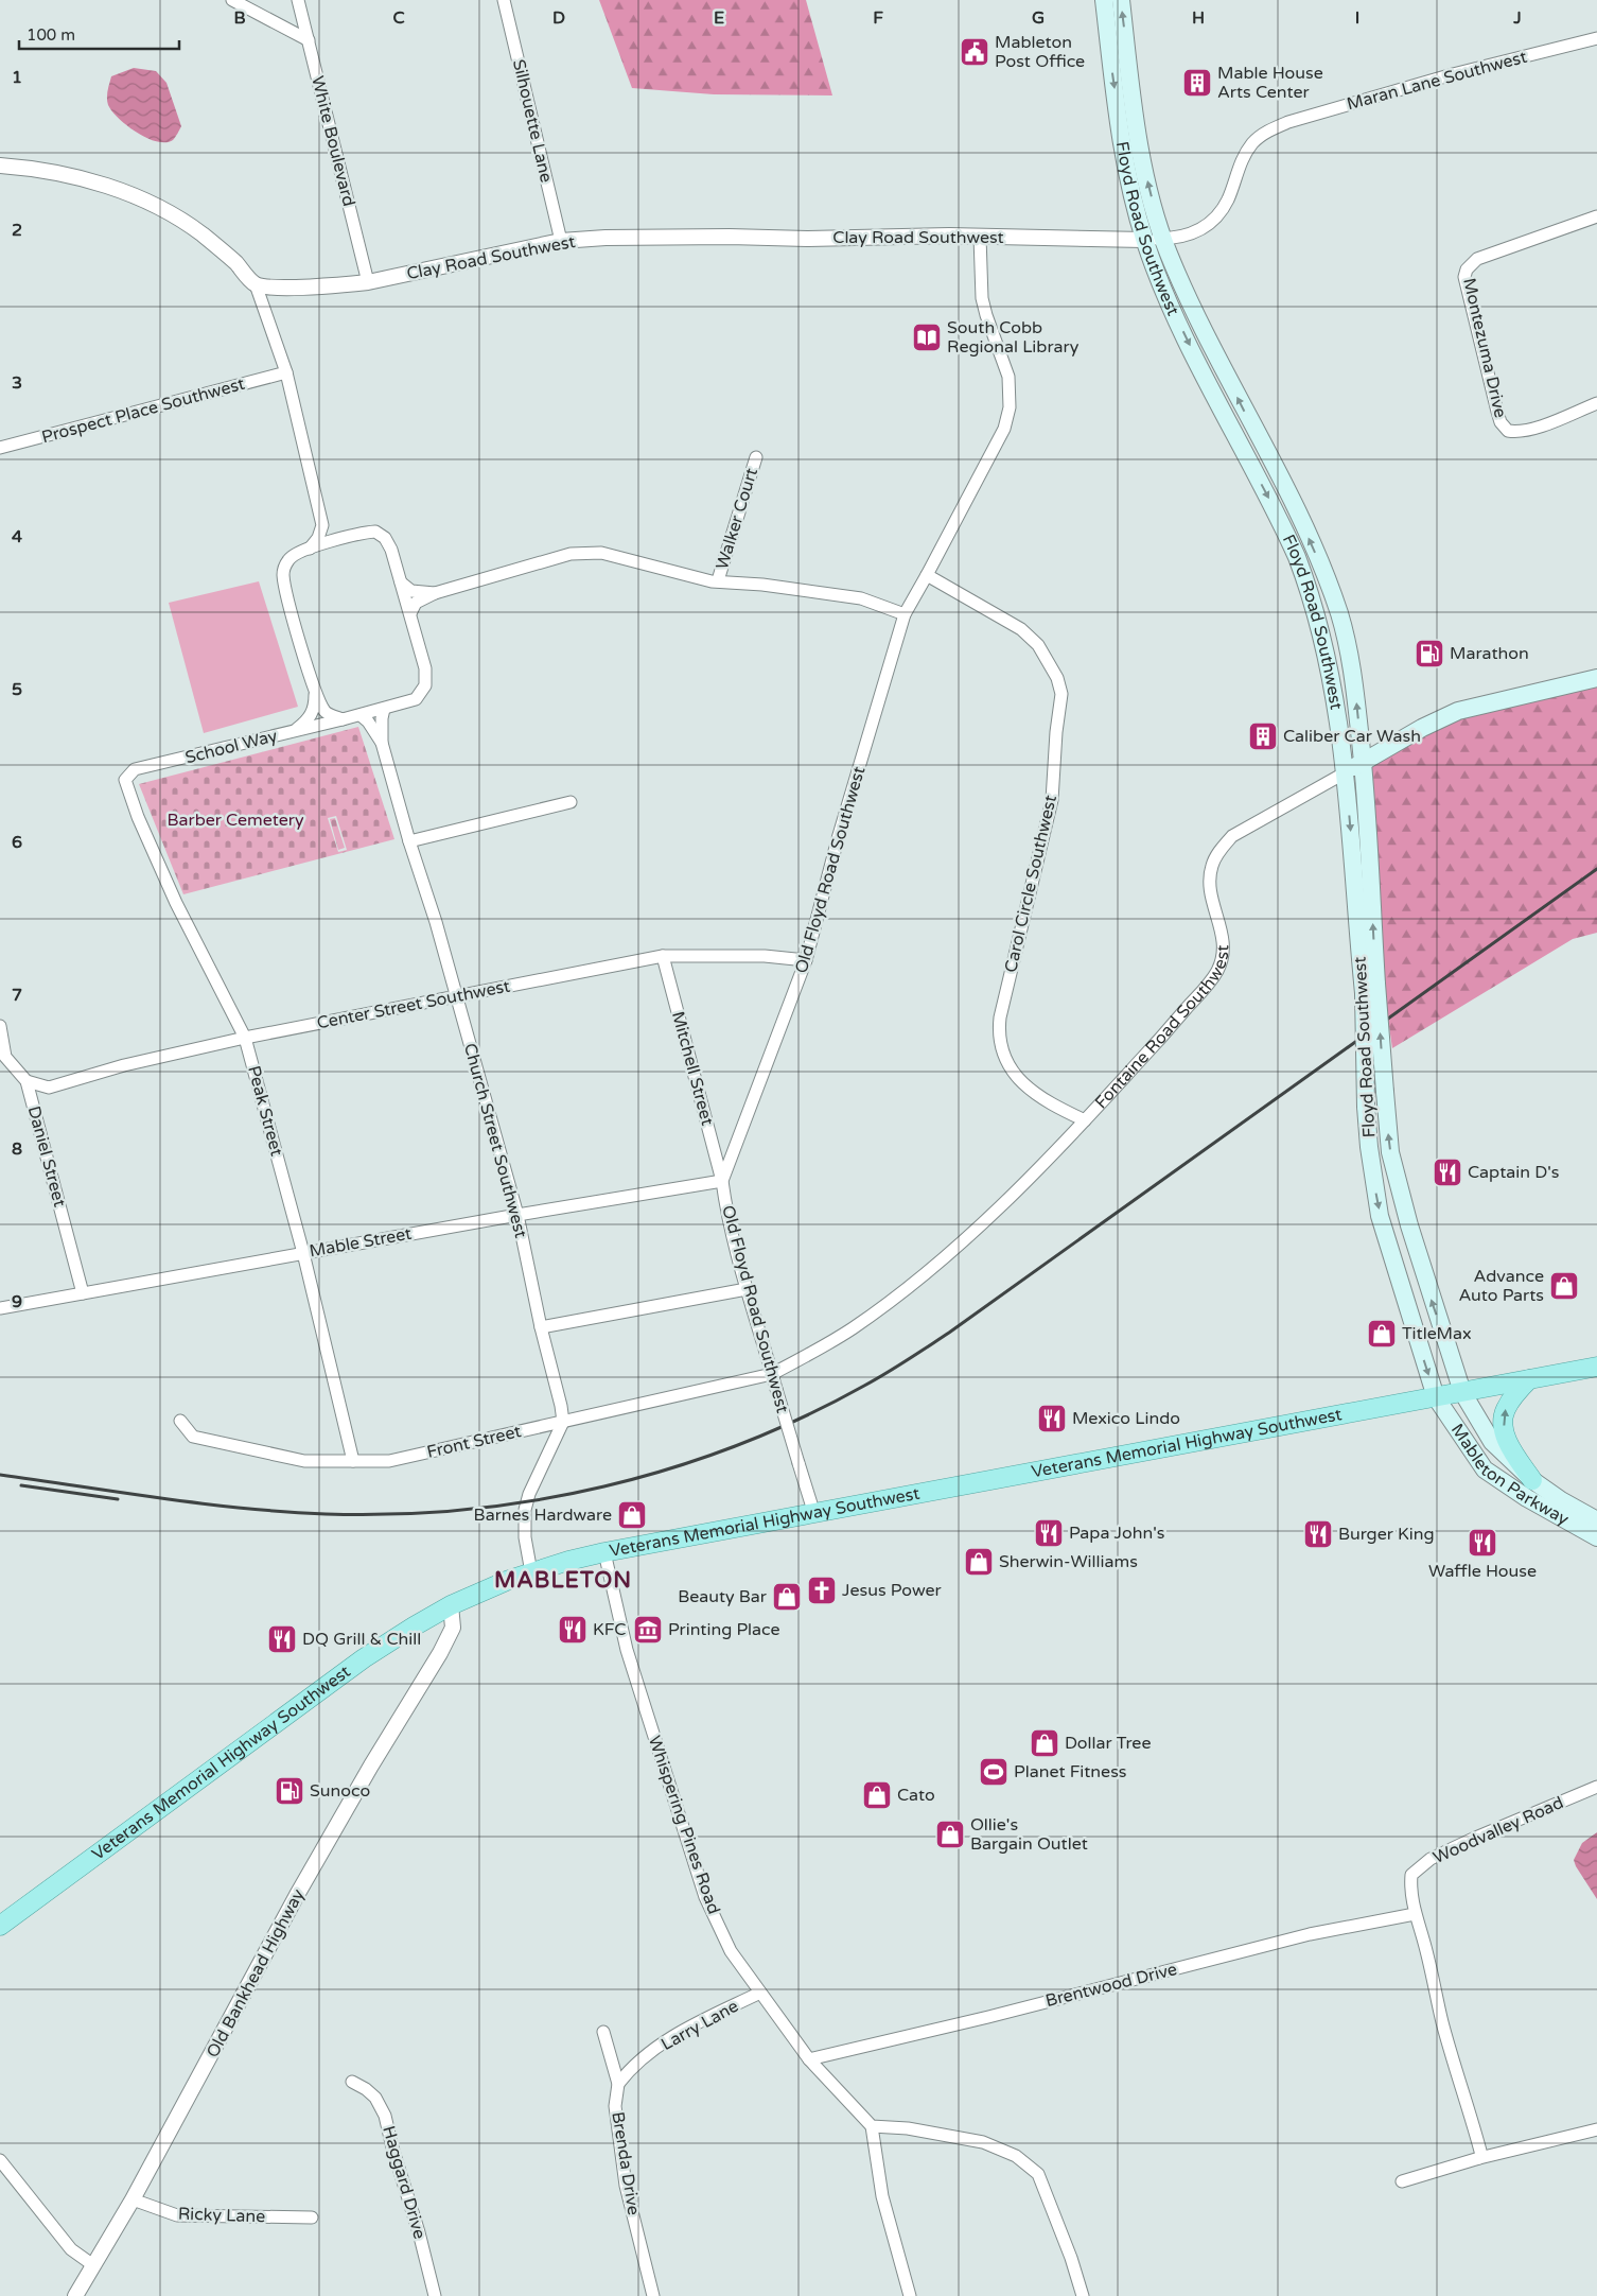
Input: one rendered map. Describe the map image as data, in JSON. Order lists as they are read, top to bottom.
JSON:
{
  "streets": {
    "main road": [
      "Floyd Road Southwest",
      "Fontaine Road Southwest",
      "Veterans Memorial Highway Southwest",
      "Mableton Parkway"
    ],
    "street": [
      "Maran Lane Southwest",
      "Silhouette Lane",
      "White Boulevard",
      "Clay Road Southwest",
      "Montezuma Drive",
      "Prospect Place Southwest",
      "Walker Court",
      "School Way",
      "Old Floyd Road Southwest",
      "Carol Circle Southwest",
      "Center Street Southwest",
      "Mitchell Street",
      "Peak Street",
      "Church Street Southwest",
      "Daniel Street",
      "Mable Street",
      "Front Street",
      "Whispering Pines Road",
      "Woodvalley Road",
      "Old Bankhead Highway",
      "Brentwood Drive",
      "Larry Lane",
      "Brenda Drive",
      "Haggard Drive",
      "Ricky Lane"
    ]
  },
  "crossings": [
    ["Maran Lane Southwest", "Floyd Road Southwest"],
    ["Maran Lane Southwest", "Clay Road Southwest"],
    ["Silhouette Lane", "Clay Road Southwest"],
    ["White Boulevard", "Clay Road Southwest"],
    ["Floyd Road Southwest", "Clay Road Southwest"],
    ["Floyd Road Southwest", "Fontaine Road Southwest"],
    ["Floyd Road Southwest", "Veterans Memorial Highway Southwest"],
    ["Floyd Road Southwest", "Mableton Parkway"],
    ["Clay Road Southwest", "Old Floyd Road Southwest"],
    ["School Way", "Peak Street"],
    ["Old Floyd Road Southwest", "Carol Circle Southwest"],
    ["Old Floyd Road Southwest", "Center Street Southwest"],
    ["Old Floyd Road Southwest", "Fontaine Road Southwest"],
    ["Old Floyd Road Southwest", "Mitchell Street"],
    ["Old Floyd Road Southwest", "Mable Street"],
    ["Old Floyd Road Southwest", "Front Street"],
    ["Old Floyd Road Southwest", "Veterans Memorial Highway Southwest"],
    ["Carol Circle Southwest", "Fontaine Road Southwest"],
    ["Center Street Southwest", "Mitchell Street"],
    ["Center Street Southwest", "Peak Street"],
    ["Center Street Southwest", "Church Street Southwest"],
    ["Center Street Southwest", "Daniel Street"],
    ["Fontaine Road Southwest", "Front Street"],
    ["Mitchell Street", "Mable Street"],
    ["Peak Street", "Mable Street"],
    ["Peak Street", "Front Street"],
    ["Church Street Southwest", "Mable Street"],
    ["Church Street Southwest", "Front Street"],
    ["Daniel Street", "Mable Street"],
    ["Veterans Memorial Highway Southwest", "Mableton Parkway"],
    ["Veterans Memorial Highway Southwest", "Whispering Pines Road"],
    ["Veterans Memorial Highway Southwest", "Old Bankhead Highway"],
    ["Whispering Pines Road", "Brentwood Drive"],
    ["Whispering Pines Road", "Larry Lane"],
    ["Woodvalley Road", "Brentwood Drive"],
    ["Old Bankhead Highway", "Ricky Lane"],
    ["Larry Lane", "Brenda Drive"]
  ],
  "districts": ["MABLETON"],
  "parks": ["Barber Cemetery"],
  "places": {
    "public building": ["Mableton Post Office"],
    "building": ["Mable House Arts Center", "Caliber Car Wash"],
    "library": ["South Cobb Regional Library"],
    "fuel station": ["Marathon", "Sunoco"],
    "restaurant": [
      "Captain D's",
      "Mexico Lindo",
      "Papa John's",
      "Burger King",
      "Waffle House",
      "KFC",
      "DQ Grill & Chill"
    ],
    "shop": [
      "Advance Auto Parts",
      "TitleMax",
      "Barnes Hardware",
      "Sherwin-Williams",
      "Beauty Bar",
      "Dollar Tree",
      "Cato",
      "Ollie's Bargain Outlet"
    ],
    "church": ["Jesus Power"],
    "museum": ["Printing Place"],
    "sports": ["Planet Fitness"]
  },
  "scale_bar": "100 m",
  "grid": {
    "columns": [
      "B",
      "C",
      "D",
      "E",
      "F",
      "G",
      "H",
      "I",
      "J"
    ],
    "rows": [
      "1",
      "2",
      "3",
      "4",
      "5",
      "6",
      "7",
      "8",
      "9"
    ]
  }
}
